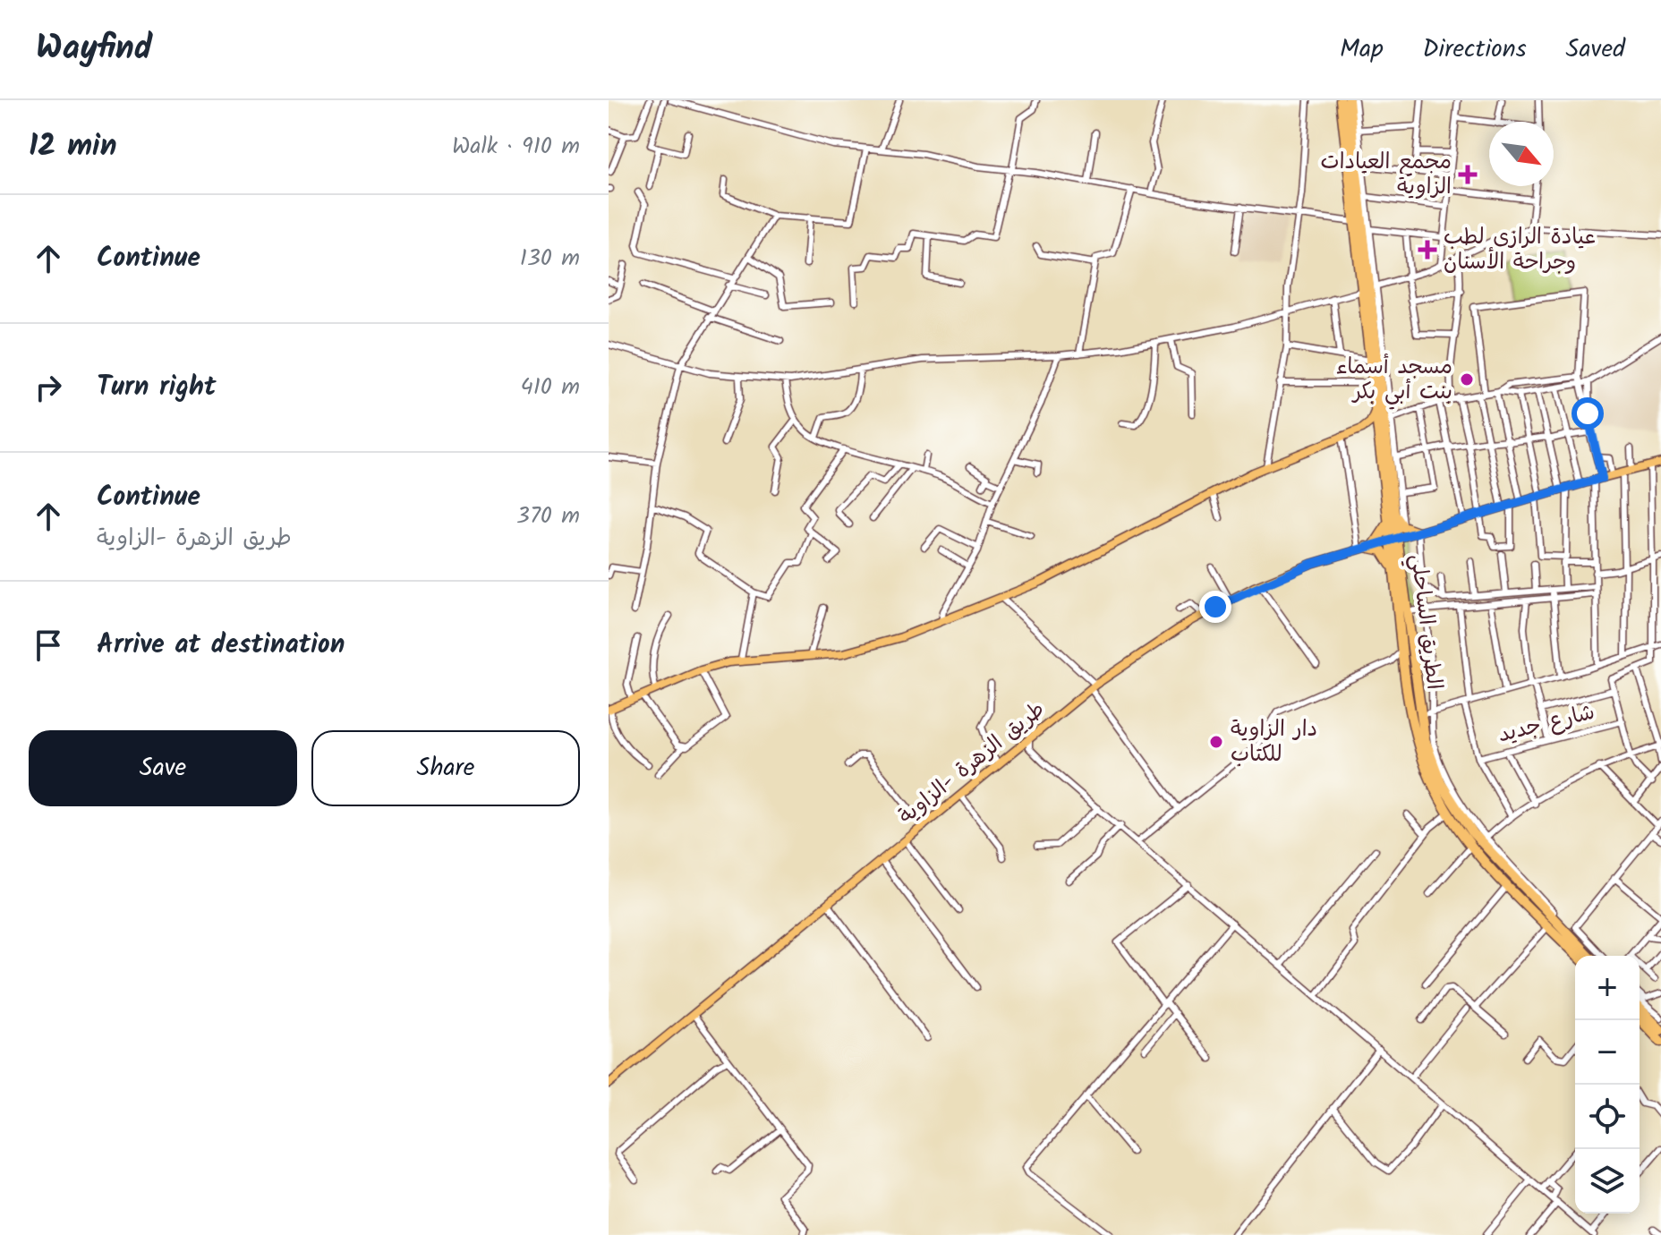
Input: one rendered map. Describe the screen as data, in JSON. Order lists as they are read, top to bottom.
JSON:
{
  "streets": {
    "highway": ["الطريق الساحلي"],
    "main road": ["طريق الزهرة -الزاوية"],
    "street": ["شارع جديد"]
  },
  "crossings": [
    ["الطريق الساحلي", "طريق الزهرة -الزاوية"]
  ],
  "places": {
    "health": ["مجمع العيادات الزاوية", "عيادة الرازي لطب وجراحة الأسنان"],
    "other": ["مسجد أسماء بنت أبي بكر", "دار الزاوية للكتاب"]
  },
  "north": "bottom right",
  "page": {
    "header": "Wayfind",
    "nav": ["Map", "Directions", "Saved"],
    "heading": ["12 min", "Walk · 910 m"],
    "list": [
      ["Continue", "130 m"],
      ["Turn right", "410 m"],
      ["Continue", "طريق الزهرة -الزاوية", "370 m"],
      "Arrive at destination"
    ],
    "buttons": ["Save", "Share"],
    "map_buttons": ["+", "−"]
  }
}
